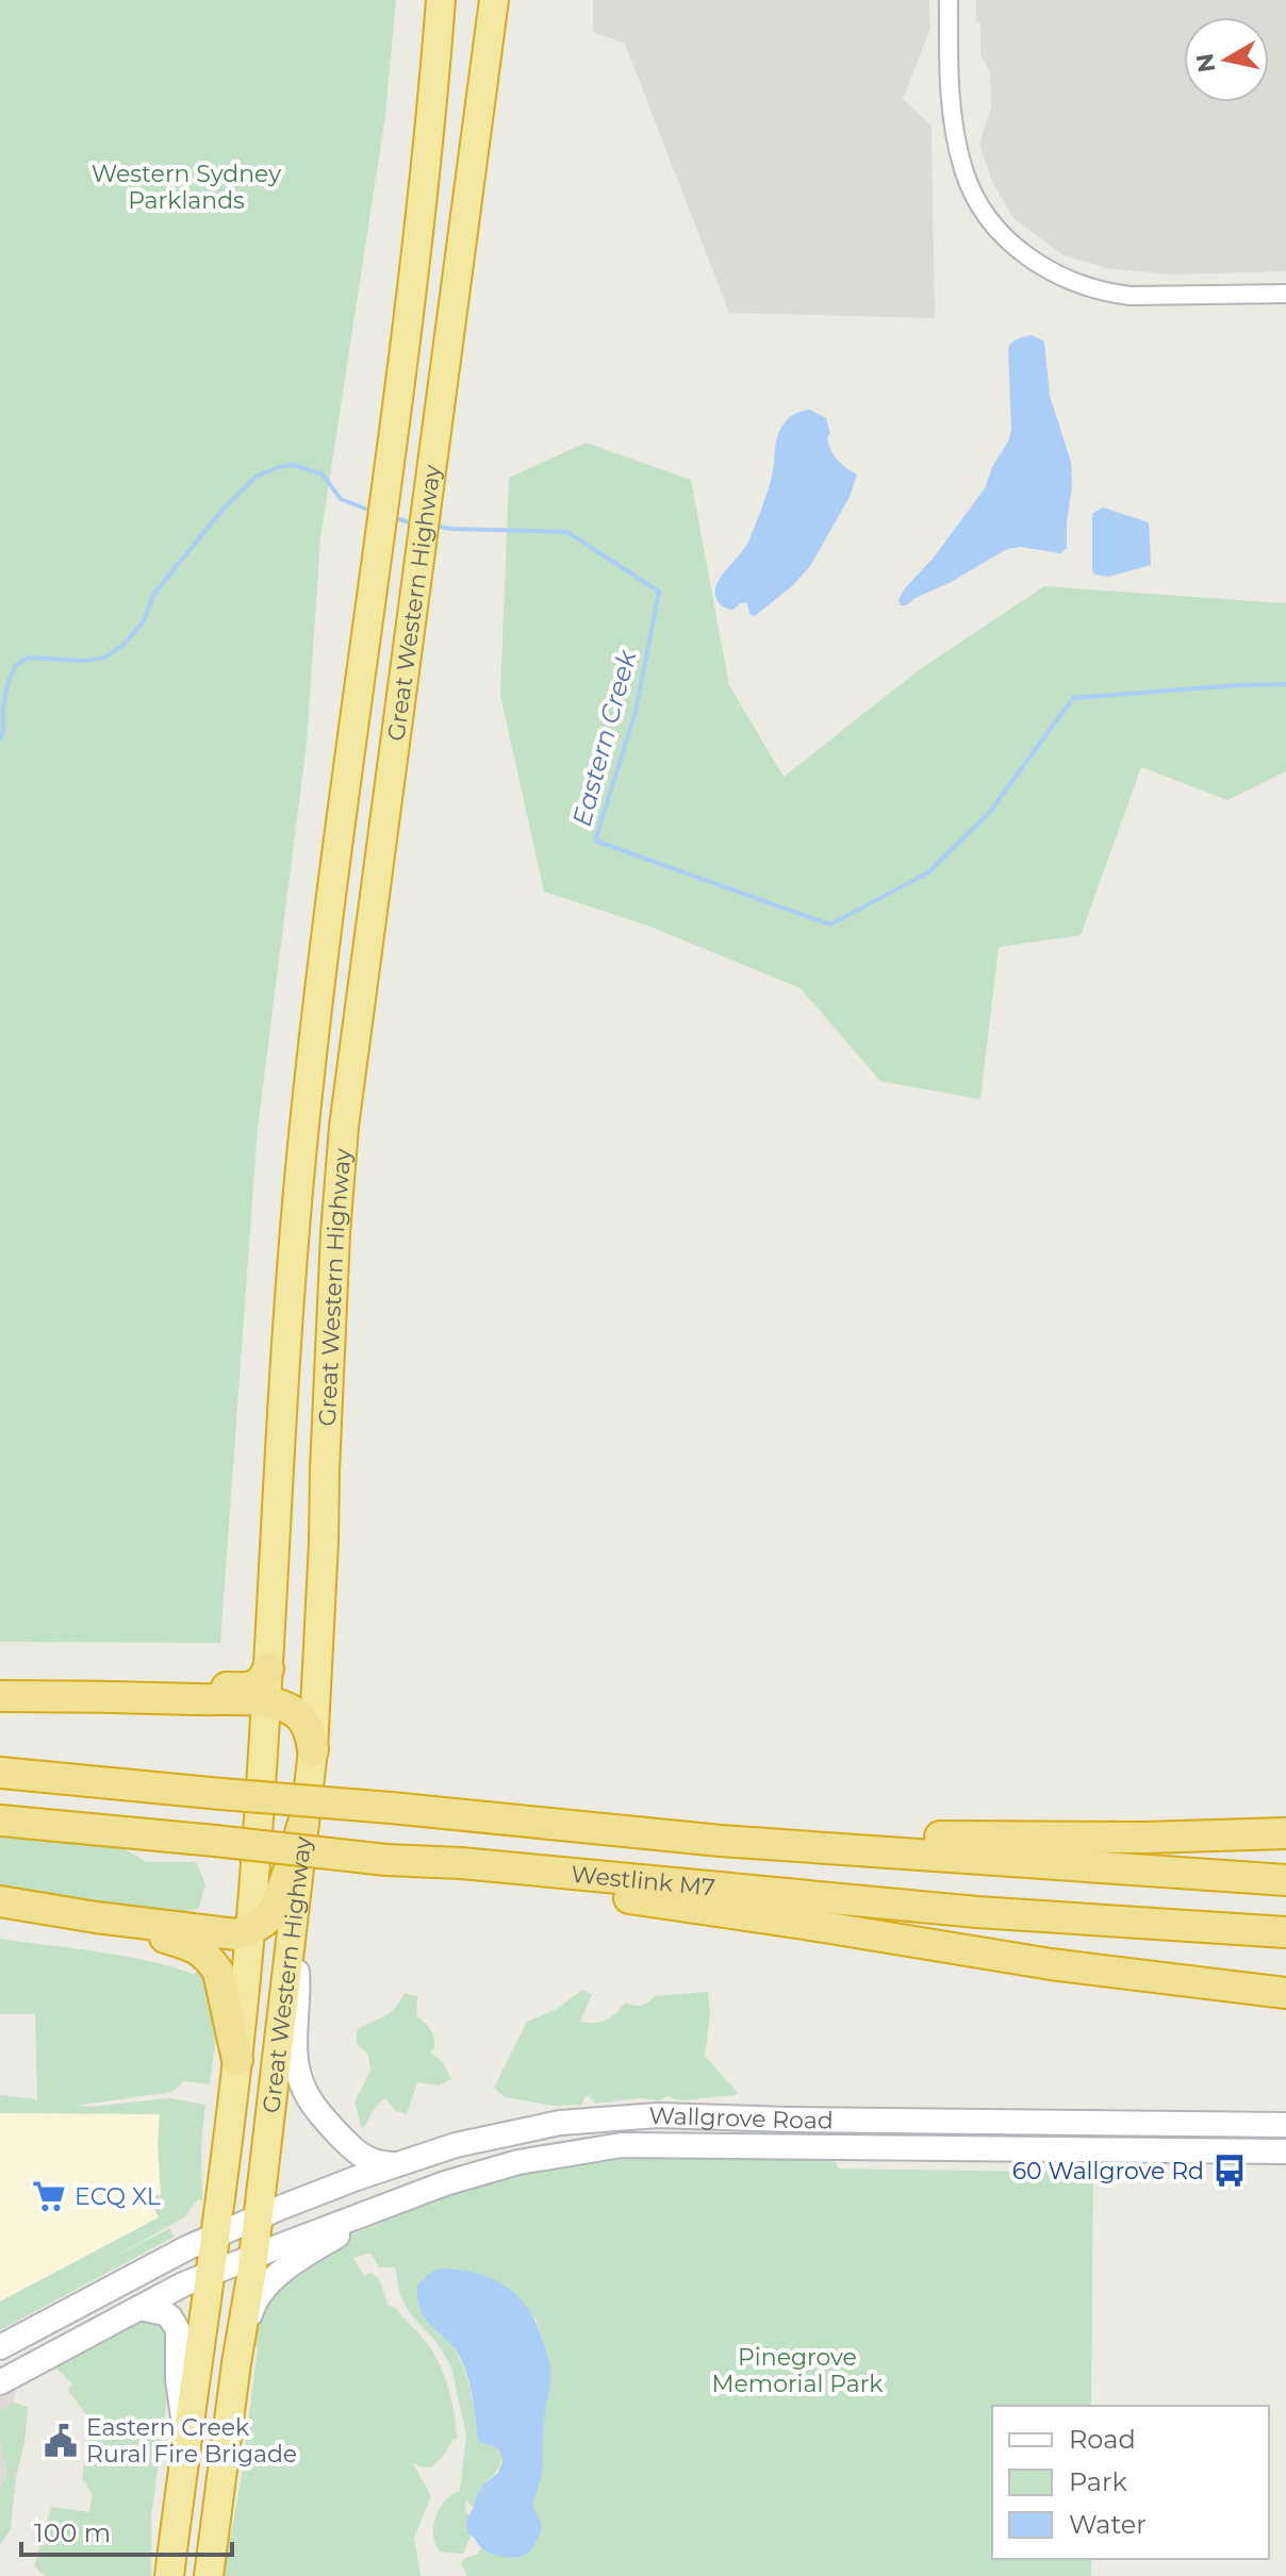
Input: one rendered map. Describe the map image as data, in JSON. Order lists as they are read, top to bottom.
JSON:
{
  "streets": {
    "highway": ["Great Western Highway", "Westlink M7"],
    "main road": ["Wallgrove Road"]
  },
  "crossings": [
    ["Great Western Highway", "Wallgrove Road"]
  ],
  "water": ["Eastern Creek"],
  "parks": ["Western Sydney Parklands", "Pinegrove Memorial Park"],
  "places": {
    "bus stop": ["60 Wallgrove Rd"],
    "supermarket": ["ECQ XL"],
    "public building": ["Eastern Creek Rural Fire Brigade"]
  },
  "legend": ["Road", "Park", "Water"],
  "scale_bar": "100 m",
  "north": "left"
}
